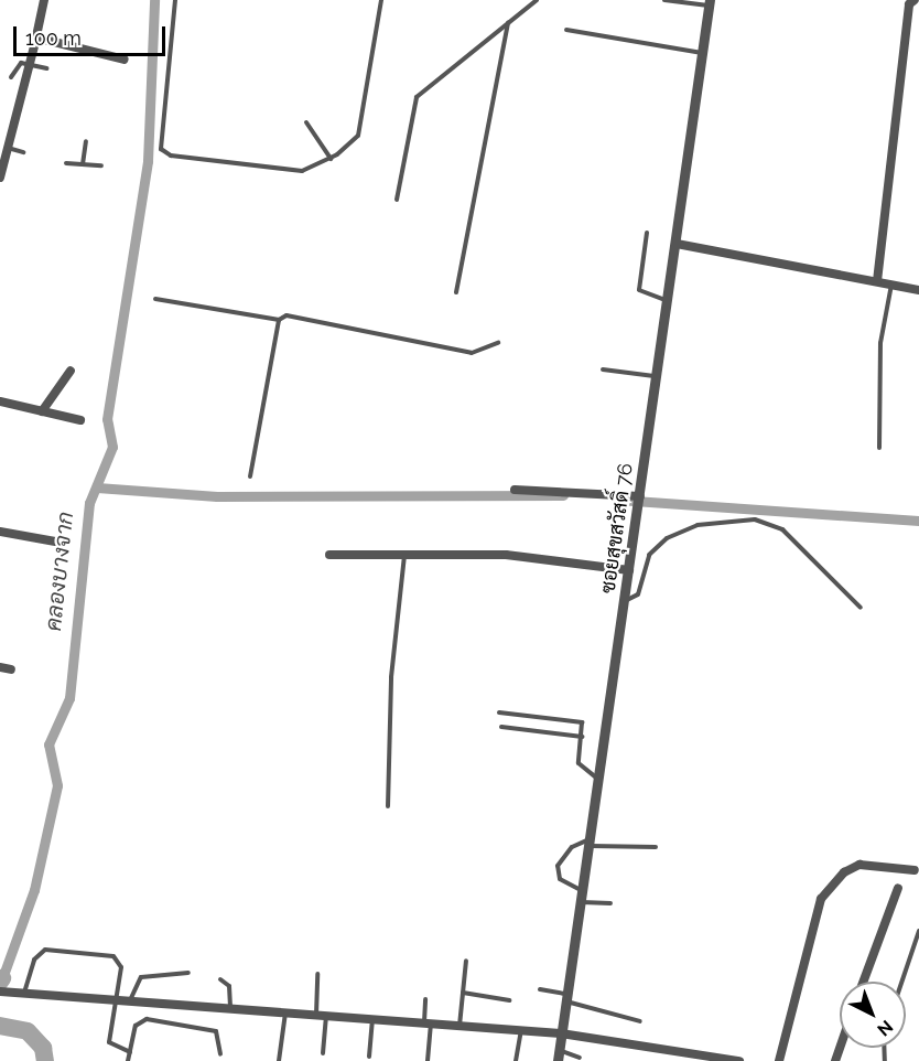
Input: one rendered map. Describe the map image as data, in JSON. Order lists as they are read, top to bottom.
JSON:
{
  "streets": {
    "street": ["ซอยสุขสวัสดิ์ 76"]
  },
  "water": ["คลองบางจาก"],
  "scale_bar": "100 m",
  "north": "bottom right"
}
